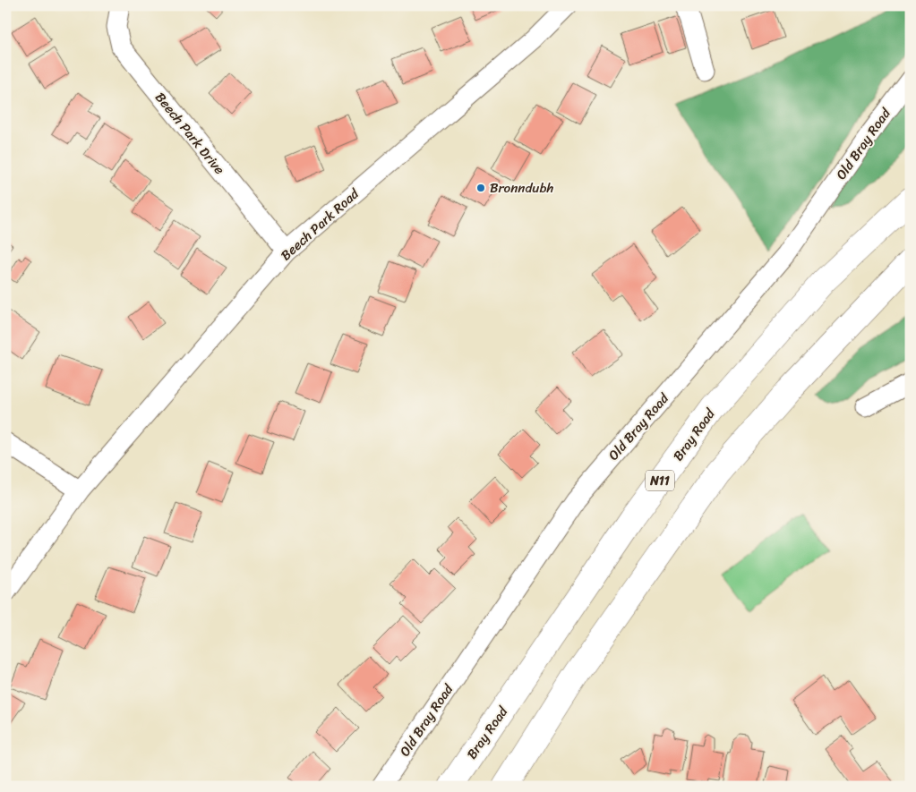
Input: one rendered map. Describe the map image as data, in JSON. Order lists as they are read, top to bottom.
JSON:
{
  "streets": {
    "highway": ["Bray Road", "N11"],
    "street": ["Beech Park Drive", "Old Bray Road", "Beech Park Road"]
  },
  "crossings": [
    ["Beech Park Drive", "Beech Park Road"]
  ],
  "places": ["Bronndubh"]
}
